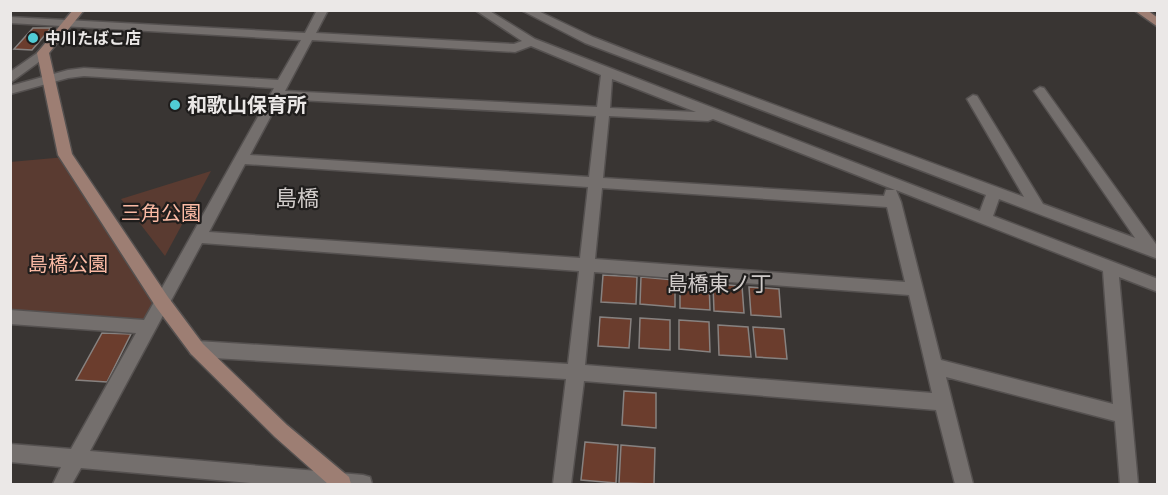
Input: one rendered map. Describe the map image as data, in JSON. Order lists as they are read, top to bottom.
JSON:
{
  "districts": ["島橋", "島橋東ノ丁"],
  "parks": ["三角公園", "島橋公園"],
  "places": ["中川たばこ店", "和歌山保育所"]
}
